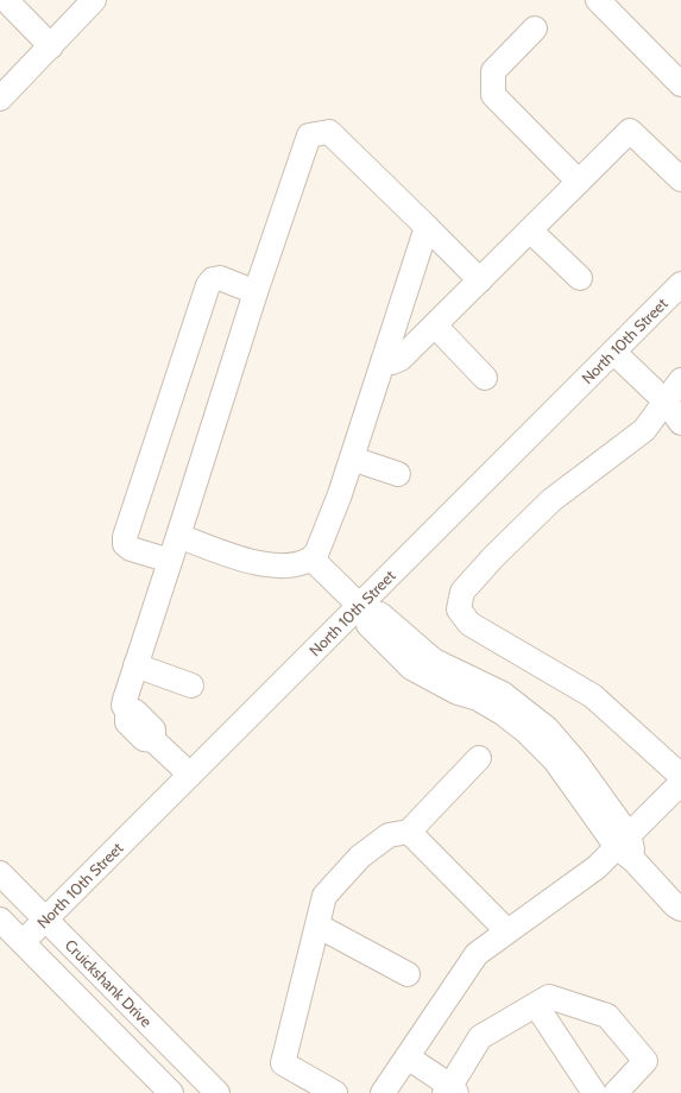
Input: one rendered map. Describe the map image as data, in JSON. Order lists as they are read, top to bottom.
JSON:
{
  "streets": {
    "street": ["North 10th Street", "Cruickshank Drive"]
  },
  "crossings": [
    ["North 10th Street", "Cruickshank Drive"]
  ]
}
